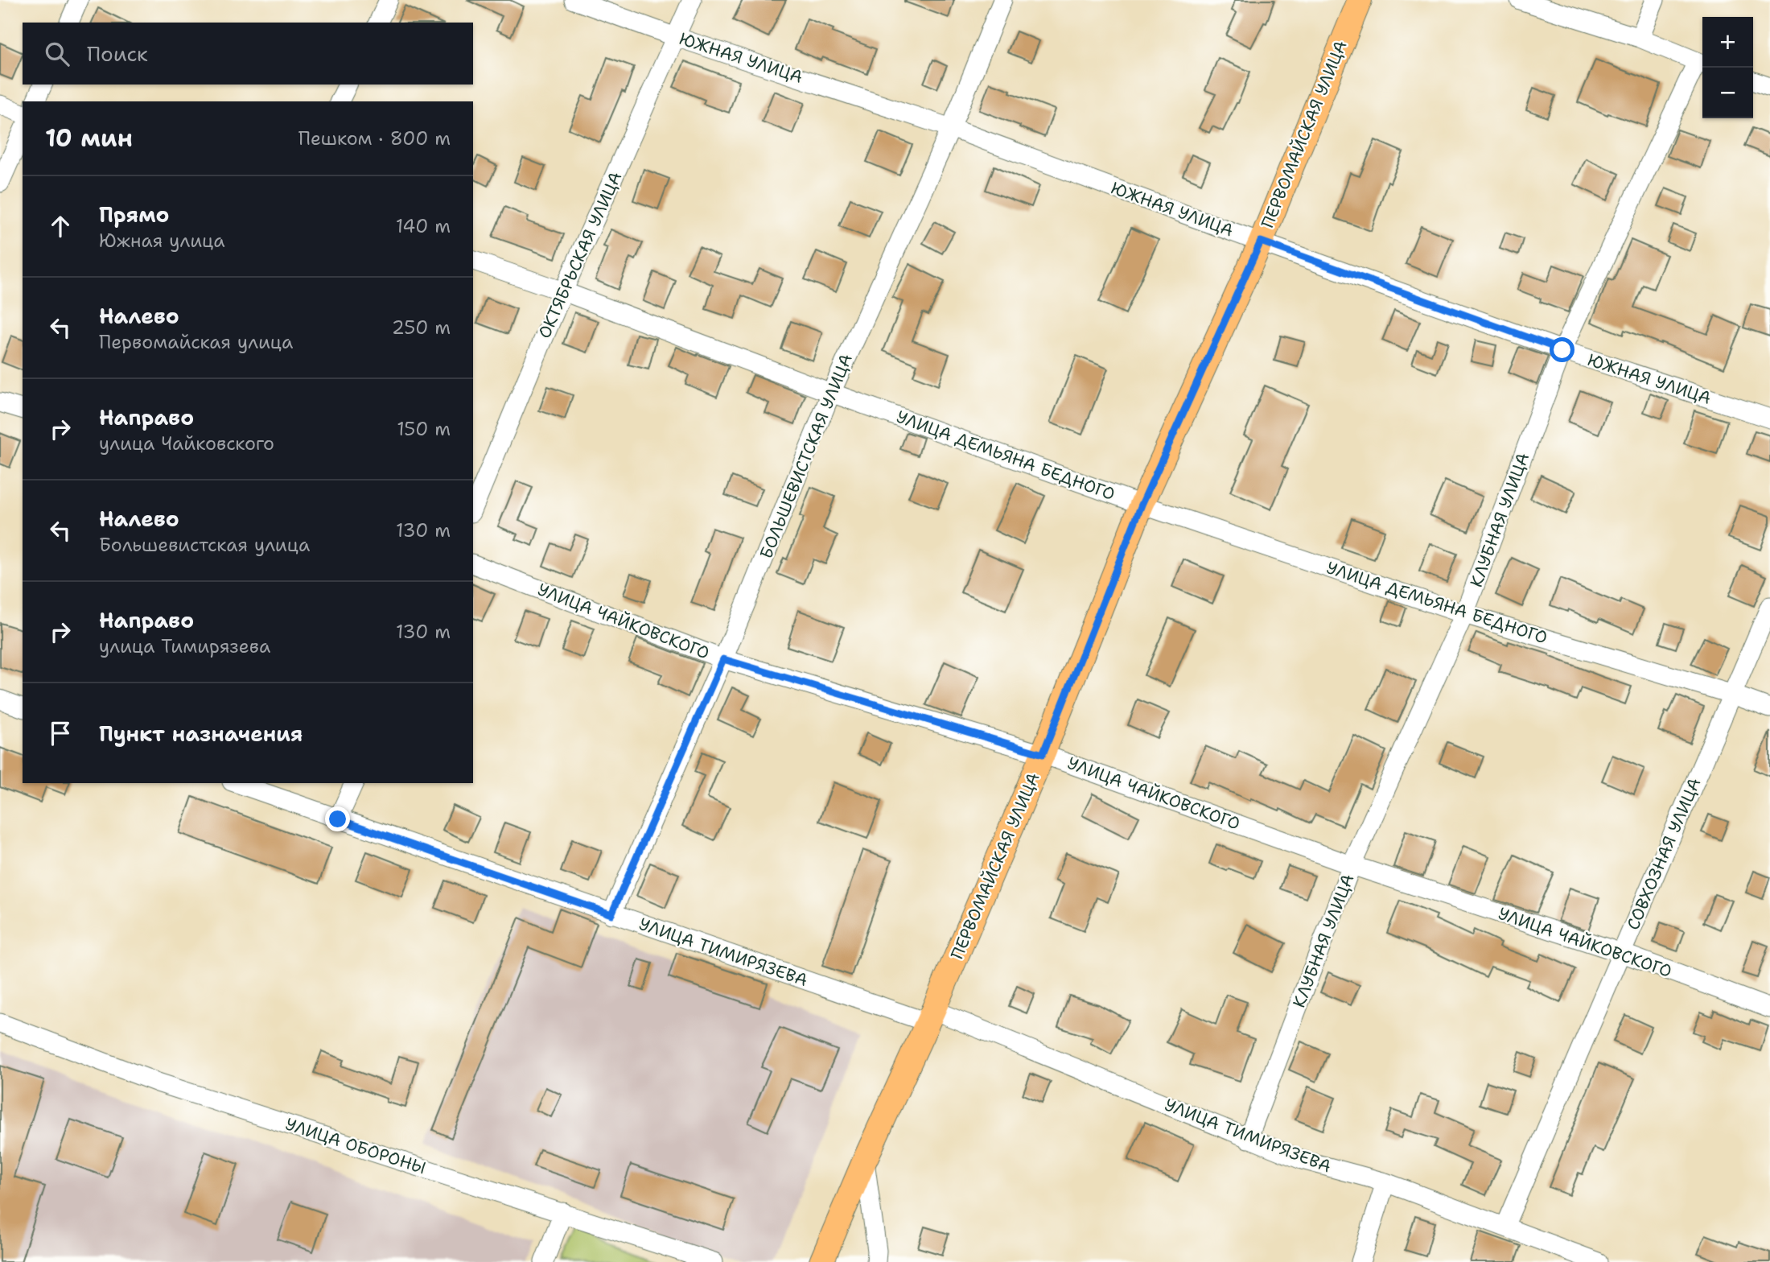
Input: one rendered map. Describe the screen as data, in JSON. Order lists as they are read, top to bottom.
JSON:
{
  "streets": {
    "main road": ["ПЕРВОМАЙСКАЯ УЛИЦА"],
    "street": [
      "ЮЖНАЯ УЛИЦА",
      "ОКТЯБРЬСКАЯ УЛИЦА",
      "УЛИЦА ДЕМЬЯНА БЕДНОГО",
      "БОЛЬШЕВИСТСКАЯ УЛИЦА",
      "КЛУБНАЯ УЛИЦА",
      "УЛИЦА ЧАЙКОВСКОГО",
      "СОВХОЗНАЯ УЛИЦА",
      "УЛИЦА ТИМИРЯЗЕВА",
      "УЛИЦА ОБОРОНЫ"
    ]
  },
  "crossings": [
    ["ЮЖНАЯ УЛИЦА", "ПЕРВОМАЙСКАЯ УЛИЦА"],
    ["ЮЖНАЯ УЛИЦА", "ОКТЯБРЬСКАЯ УЛИЦА"],
    ["ЮЖНАЯ УЛИЦА", "БОЛЬШЕВИСТСКАЯ УЛИЦА"],
    ["ЮЖНАЯ УЛИЦА", "КЛУБНАЯ УЛИЦА"],
    ["ПЕРВОМАЙСКАЯ УЛИЦА", "УЛИЦА ДЕМЬЯНА БЕДНОГО"],
    ["ПЕРВОМАЙСКАЯ УЛИЦА", "УЛИЦА ЧАЙКОВСКОГО"],
    ["ПЕРВОМАЙСКАЯ УЛИЦА", "УЛИЦА ТИМИРЯЗЕВА"],
    ["ОКТЯБРЬСКАЯ УЛИЦА", "УЛИЦА ДЕМЬЯНА БЕДНОГО"],
    ["УЛИЦА ДЕМЬЯНА БЕДНОГО", "БОЛЬШЕВИСТСКАЯ УЛИЦА"],
    ["УЛИЦА ДЕМЬЯНА БЕДНОГО", "КЛУБНАЯ УЛИЦА"],
    ["УЛИЦА ДЕМЬЯНА БЕДНОГО", "СОВХОЗНАЯ УЛИЦА"],
    ["БОЛЬШЕВИСТСКАЯ УЛИЦА", "УЛИЦА ЧАЙКОВСКОГО"],
    ["БОЛЬШЕВИСТСКАЯ УЛИЦА", "УЛИЦА ТИМИРЯЗЕВА"],
    ["КЛУБНАЯ УЛИЦА", "УЛИЦА ЧАЙКОВСКОГО"],
    ["КЛУБНАЯ УЛИЦА", "УЛИЦА ТИМИРЯЗЕВА"],
    ["УЛИЦА ЧАЙКОВСКОГО", "СОВХОЗНАЯ УЛИЦА"],
    ["СОВХОЗНАЯ УЛИЦА", "УЛИЦА ТИМИРЯЗЕВА"]
  ],
  "page": {
    "map_buttons": ["+", "−"],
    "search": "Поиск",
    "heading": ["10 мин", "Пешком · 800 m"],
    "list": [
      ["Прямо", "Южная улица", "140 m"],
      ["Налево", "Первомайская улица", "250 m"],
      ["Направо", "улица Чайковского", "150 m"],
      ["Налево", "Большевистская улица", "130 m"],
      ["Направо", "улица Тимирязева", "130 m"],
      "Пункт назначения"
    ]
  }
}
